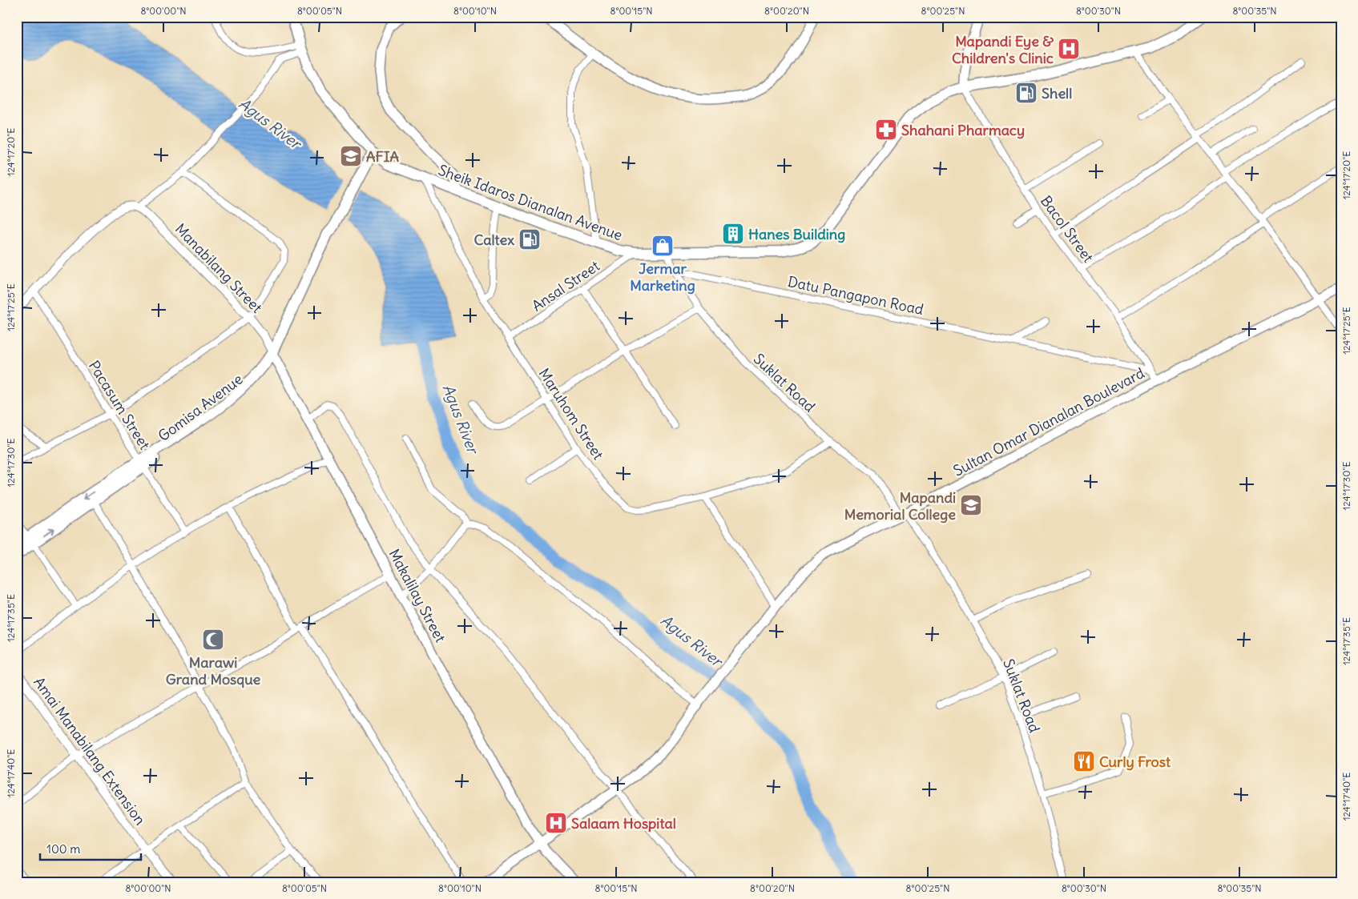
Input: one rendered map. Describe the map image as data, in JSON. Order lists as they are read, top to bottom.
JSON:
{
  "streets": {
    "main road": [
      "Sheik Idaros Dianalan Avenue",
      "Gomisa Avenue",
      "Sultan Omar Dianalan Boulevard",
      "Makalilay Street"
    ],
    "street": [
      "Bacol Street",
      "Manabilang Street",
      "Ansal Street",
      "Datu Pangapon Road",
      "Suklat Road",
      "Pacasum Street",
      "Maruhom Street",
      "Amai Manabilang Extension"
    ]
  },
  "crossings": [
    ["Sheik Idaros Dianalan Avenue", "Bacol Street"],
    ["Sheik Idaros Dianalan Avenue", "Ansal Street"],
    ["Sheik Idaros Dianalan Avenue", "Suklat Road"],
    ["Sheik Idaros Dianalan Avenue", "Gomisa Avenue"],
    ["Sheik Idaros Dianalan Avenue", "Maruhom Street"],
    ["Bacol Street", "Datu Pangapon Road"],
    ["Bacol Street", "Sultan Omar Dianalan Boulevard"],
    ["Manabilang Street", "Gomisa Avenue"],
    ["Manabilang Street", "Makalilay Street"],
    ["Ansal Street", "Maruhom Street"],
    ["Datu Pangapon Road", "Suklat Road"],
    ["Suklat Road", "Maruhom Street"],
    ["Suklat Road", "Sultan Omar Dianalan Boulevard"],
    ["Pacasum Street", "Gomisa Avenue"],
    ["Gomisa Avenue", "Makalilay Street"],
    ["Sultan Omar Dianalan Boulevard", "Makalilay Street"]
  ],
  "water": ["Agus River"],
  "places": {
    "hospital": ["Mapandi Eye & Children's Clinic", "Salaam Hospital"],
    "fuel station": ["Shell", "Caltex"],
    "pharmacy": ["Shahani Pharmacy"],
    "school or university": ["AFIA", "Mapandi Memorial College"],
    "building": ["Hanes Building"],
    "shop": ["Jermar Marketing"],
    "mosque": ["Marawi Grand Mosque"],
    "restaurant": ["Curly Frost"]
  },
  "scale_bar": "100 m",
  "coordinates": [
    "8°00'00\"N",
    "8°00'05\"N",
    "8°00'10\"N",
    "8°00'15\"N",
    "8°00'20\"N",
    "8°00'25\"N",
    "8°00'30\"N",
    "8°00'35\"N",
    "124°17'20\"E",
    "124°17'25\"E",
    "124°17'30\"E",
    "124°17'35\"E",
    "124°17'40\"E"
  ]
}
